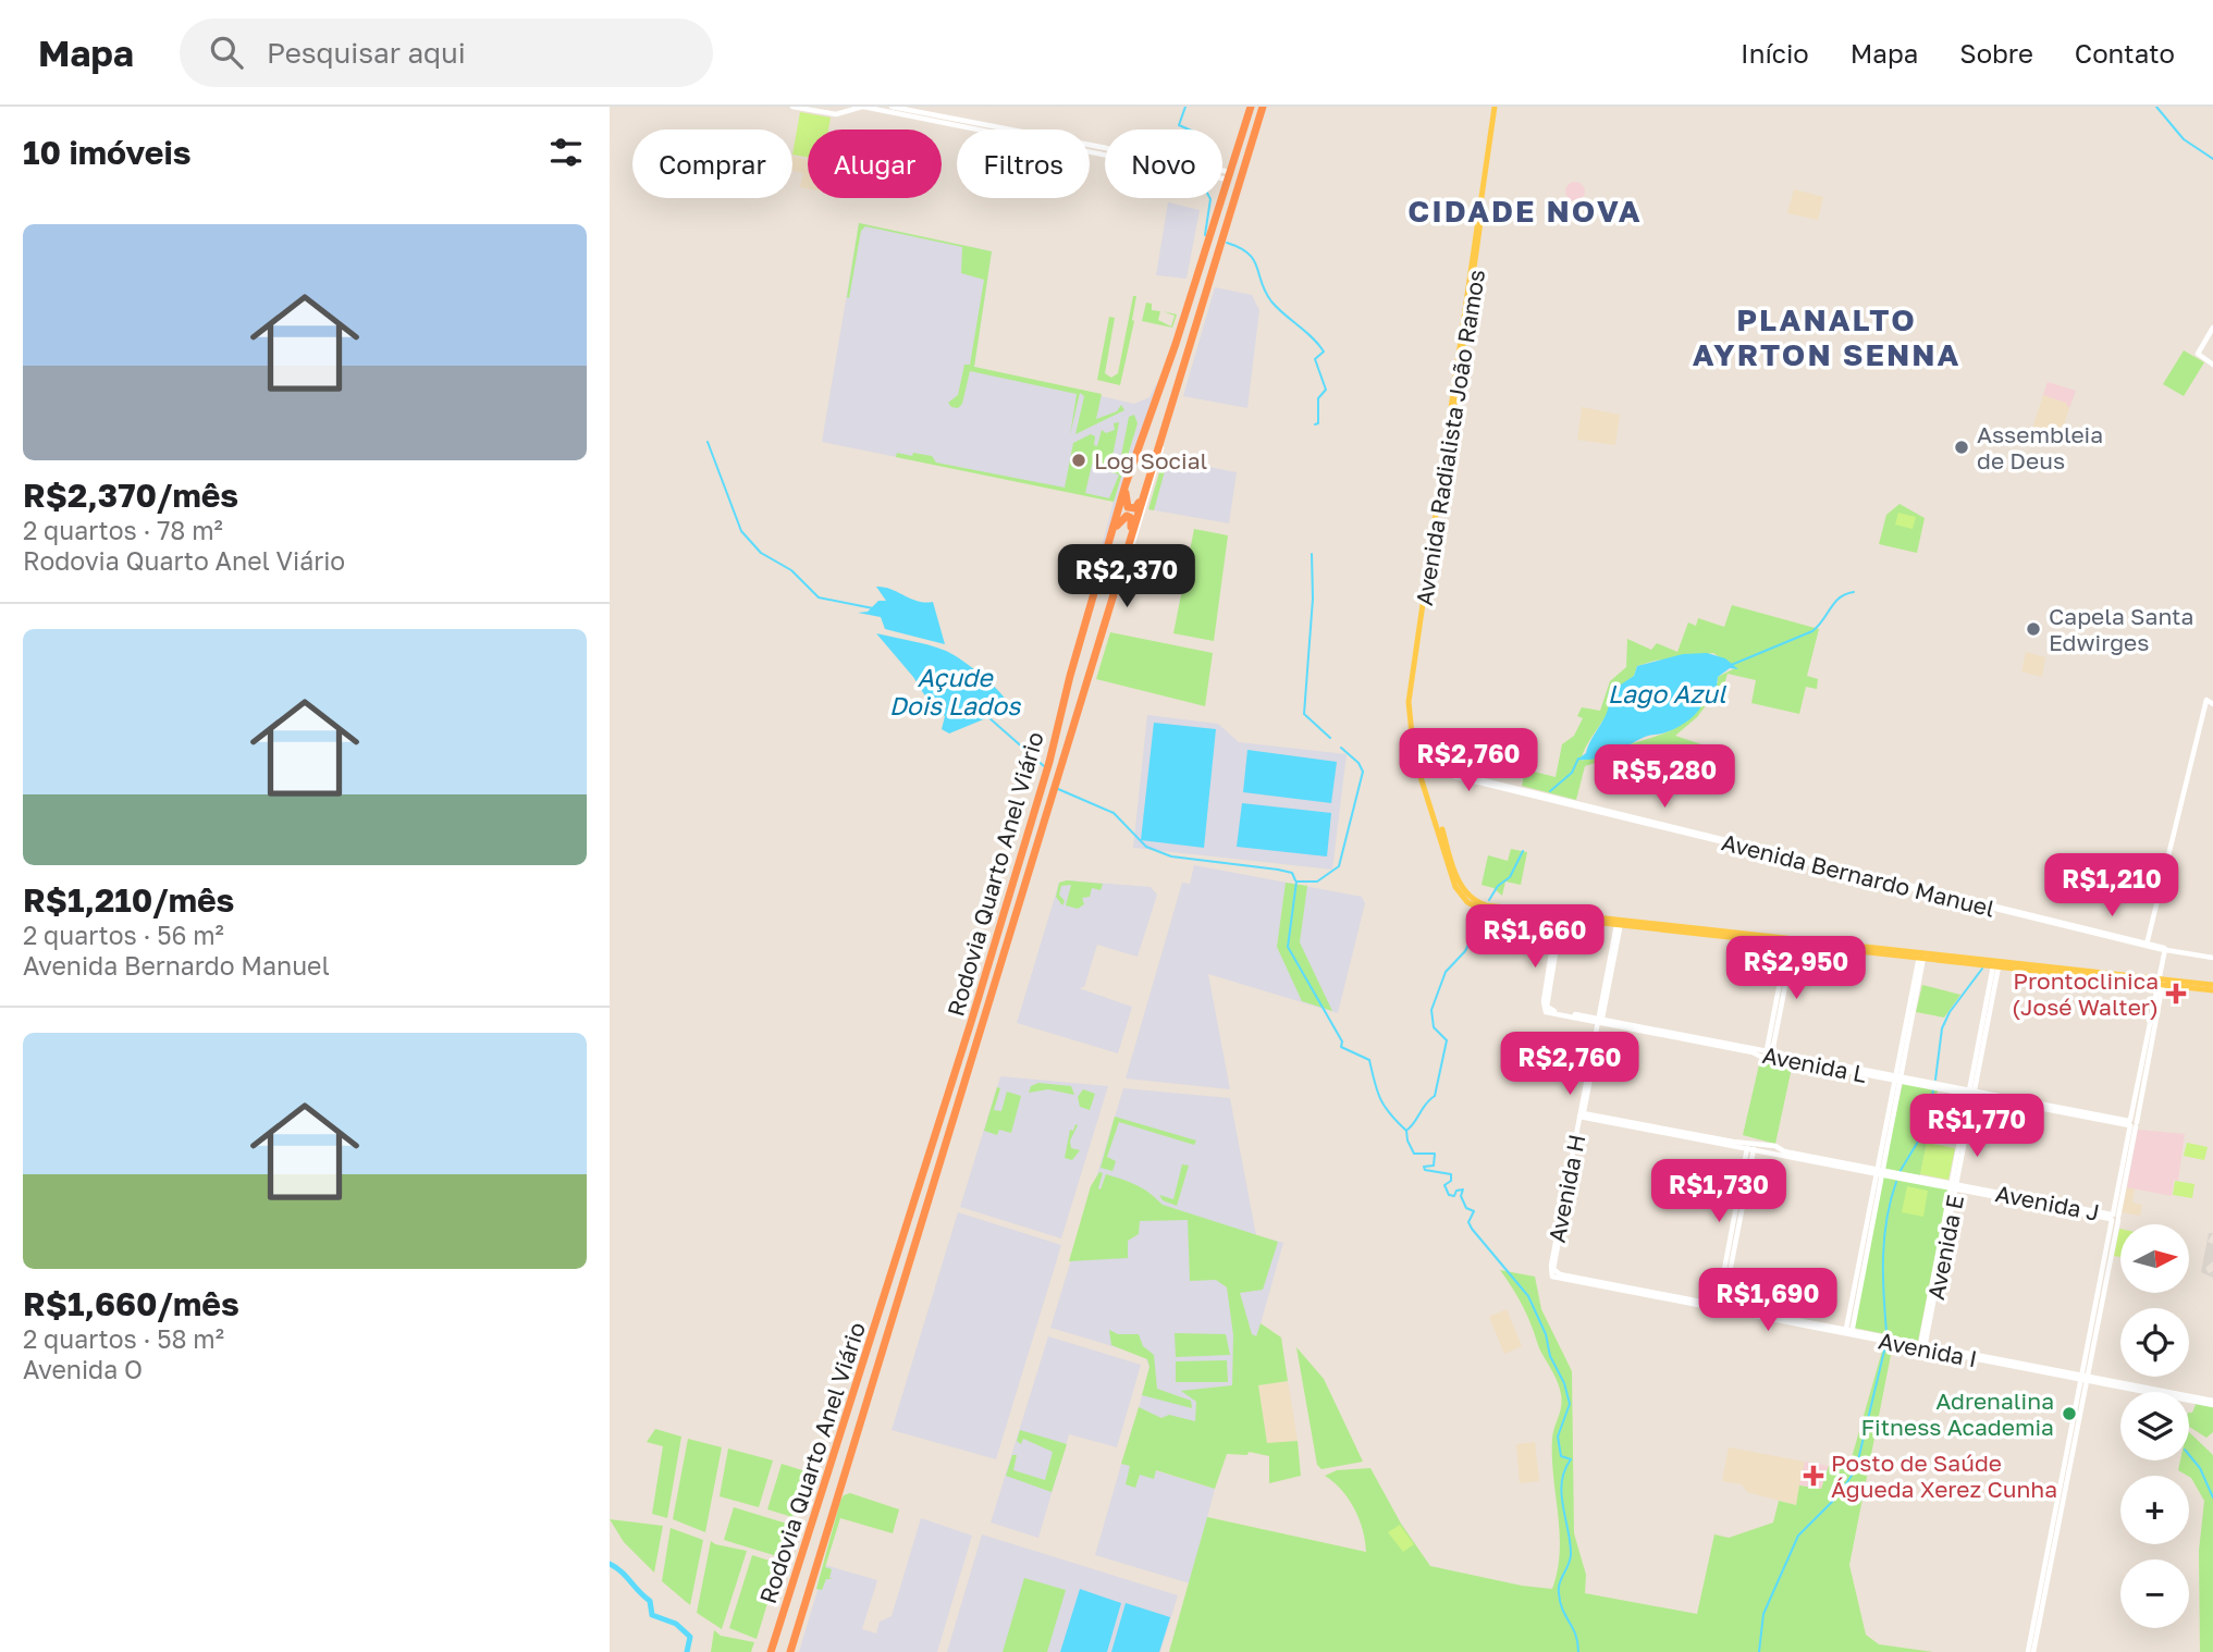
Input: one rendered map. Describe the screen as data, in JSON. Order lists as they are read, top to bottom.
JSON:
{
  "streets": {
    "highway": ["Rodovia Quarto Anel Viário"],
    "main road": ["Avenida Radialista João Ramos"],
    "street": [
      "Avenida Bernardo Manuel",
      "Avenida L",
      "Avenida H",
      "Avenida J",
      "Avenida E",
      "Avenida I"
    ]
  },
  "crossings": [
    ["Avenida Radialista João Ramos", "Avenida Bernardo Manuel"],
    ["Avenida L", "Avenida H"],
    ["Avenida L", "Avenida E"],
    ["Avenida H", "Avenida J"],
    ["Avenida H", "Avenida I"],
    ["Avenida J", "Avenida E"],
    ["Avenida E", "Avenida I"]
  ],
  "districts": ["CIDADE NOVA", "PLANALTO AYRTON SENNA"],
  "water": ["Açude Dois Lados", "Lago Azul"],
  "places": {
    "other": [
      "Assembleia de Deus",
      "Log Social",
      "Capela Santa Edwirges",
      "Adrenalina Fitness Academia"
    ],
    "health": ["Prontoclinica (José Walter)", "Posto de Saúde Águeda Xerez Cunha"]
  },
  "north": "right",
  "page": {
    "header": "Mapa",
    "search": "Pesquisar aqui",
    "nav": [
      "Início",
      "Mapa",
      "Sobre",
      "Contato"
    ],
    "heading": "10 imóveis",
    "chip": [
      "Comprar",
      "Alugar",
      "Filtros",
      "Novo"
    ],
    "list": [
      {
        "name": "R$2,370/mês",
        "note": "2 quartos · 78 m² · Rodovia Quarto Anel Viário"
      },
      {
        "name": "R$1,210/mês",
        "note": "2 quartos · 56 m² · Avenida Bernardo Manuel"
      },
      {
        "name": "R$1,660/mês",
        "note": "2 quartos · 58 m² · Avenida O"
      }
    ],
    "price": [
      "R$2,370",
      "R$2,760",
      "R$5,280",
      "R$1,210",
      "R$1,660",
      "R$2,950",
      "R$2,760",
      "R$1,770",
      "R$1,730",
      "R$1,690"
    ],
    "map_buttons": ["+", "−"]
  }
}
